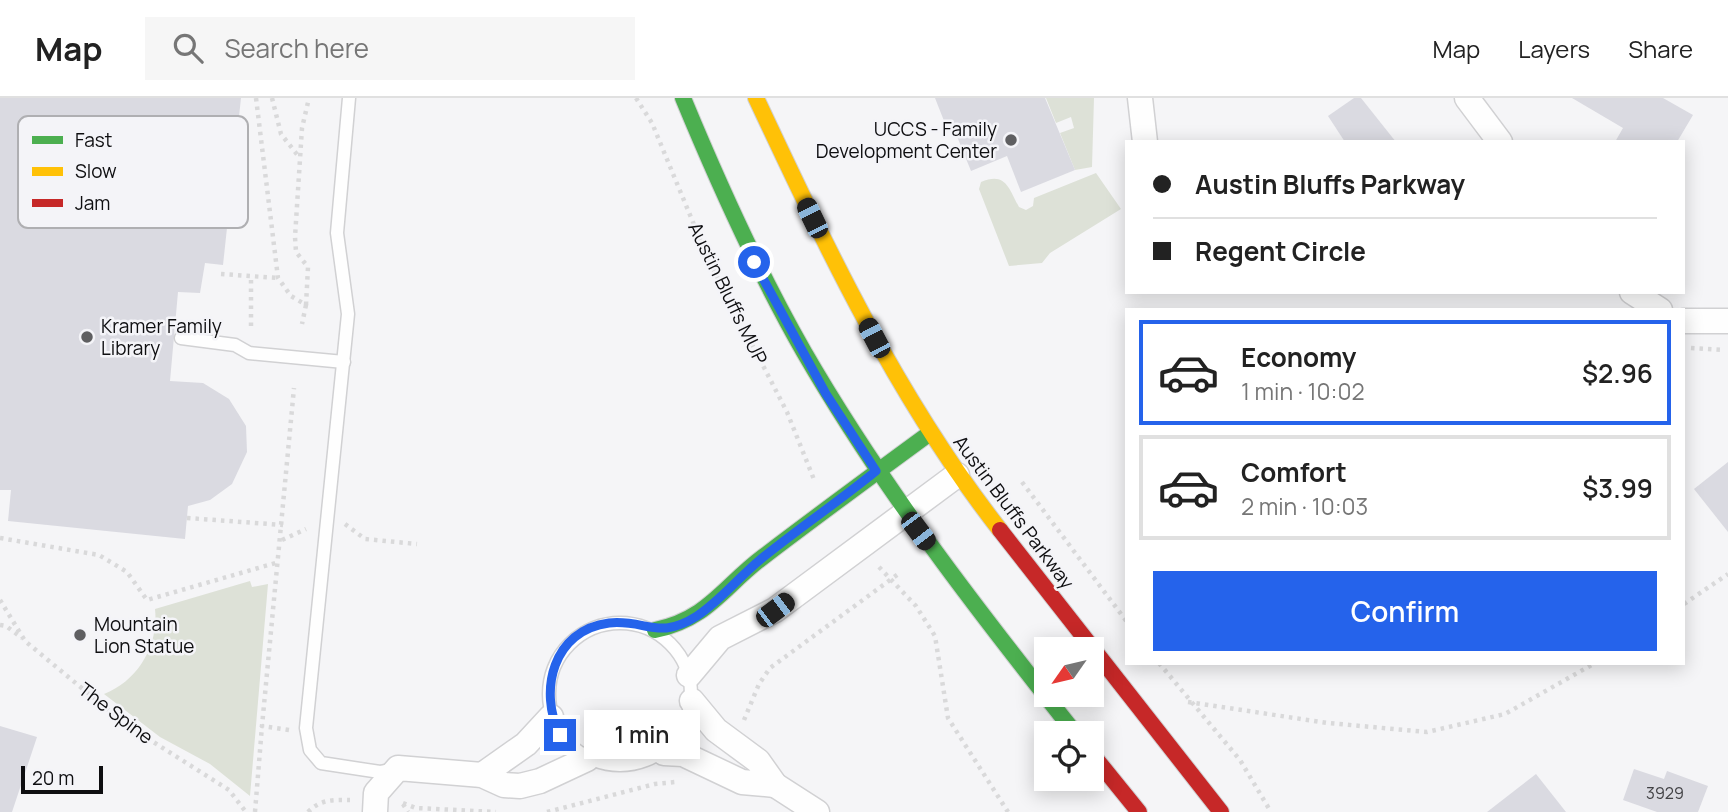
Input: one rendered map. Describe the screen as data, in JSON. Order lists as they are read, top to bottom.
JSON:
{
  "streets": {
    "main road": ["Austin Bluffs Parkway"],
    "path": ["Austin Bluffs MUP", "The Spine"]
  },
  "places": ["UCCS - Family Development Center", "Kramer Family Library", "Mountain Lion Statue"],
  "house_numbers": ["3929"],
  "legend": ["Fast", "Slow", "Jam"],
  "scale_bar": "20 m",
  "north": "bottom left",
  "page": {
    "header": "Map",
    "search": "Search here",
    "nav": ["Map", "Layers", "Share"],
    "banner": ["Austin Bluffs Parkway", "Regent Circle"],
    "list": [
      {
        "name": "Economy",
        "note": "1 min · 10:02",
        "value": "$2.96"
      },
      {
        "name": "Comfort",
        "note": "2 min · 10:03",
        "value": "$3.99"
      }
    ],
    "buttons": "Confirm",
    "bubble": "1 min",
    "scale": "20 m"
  }
}
